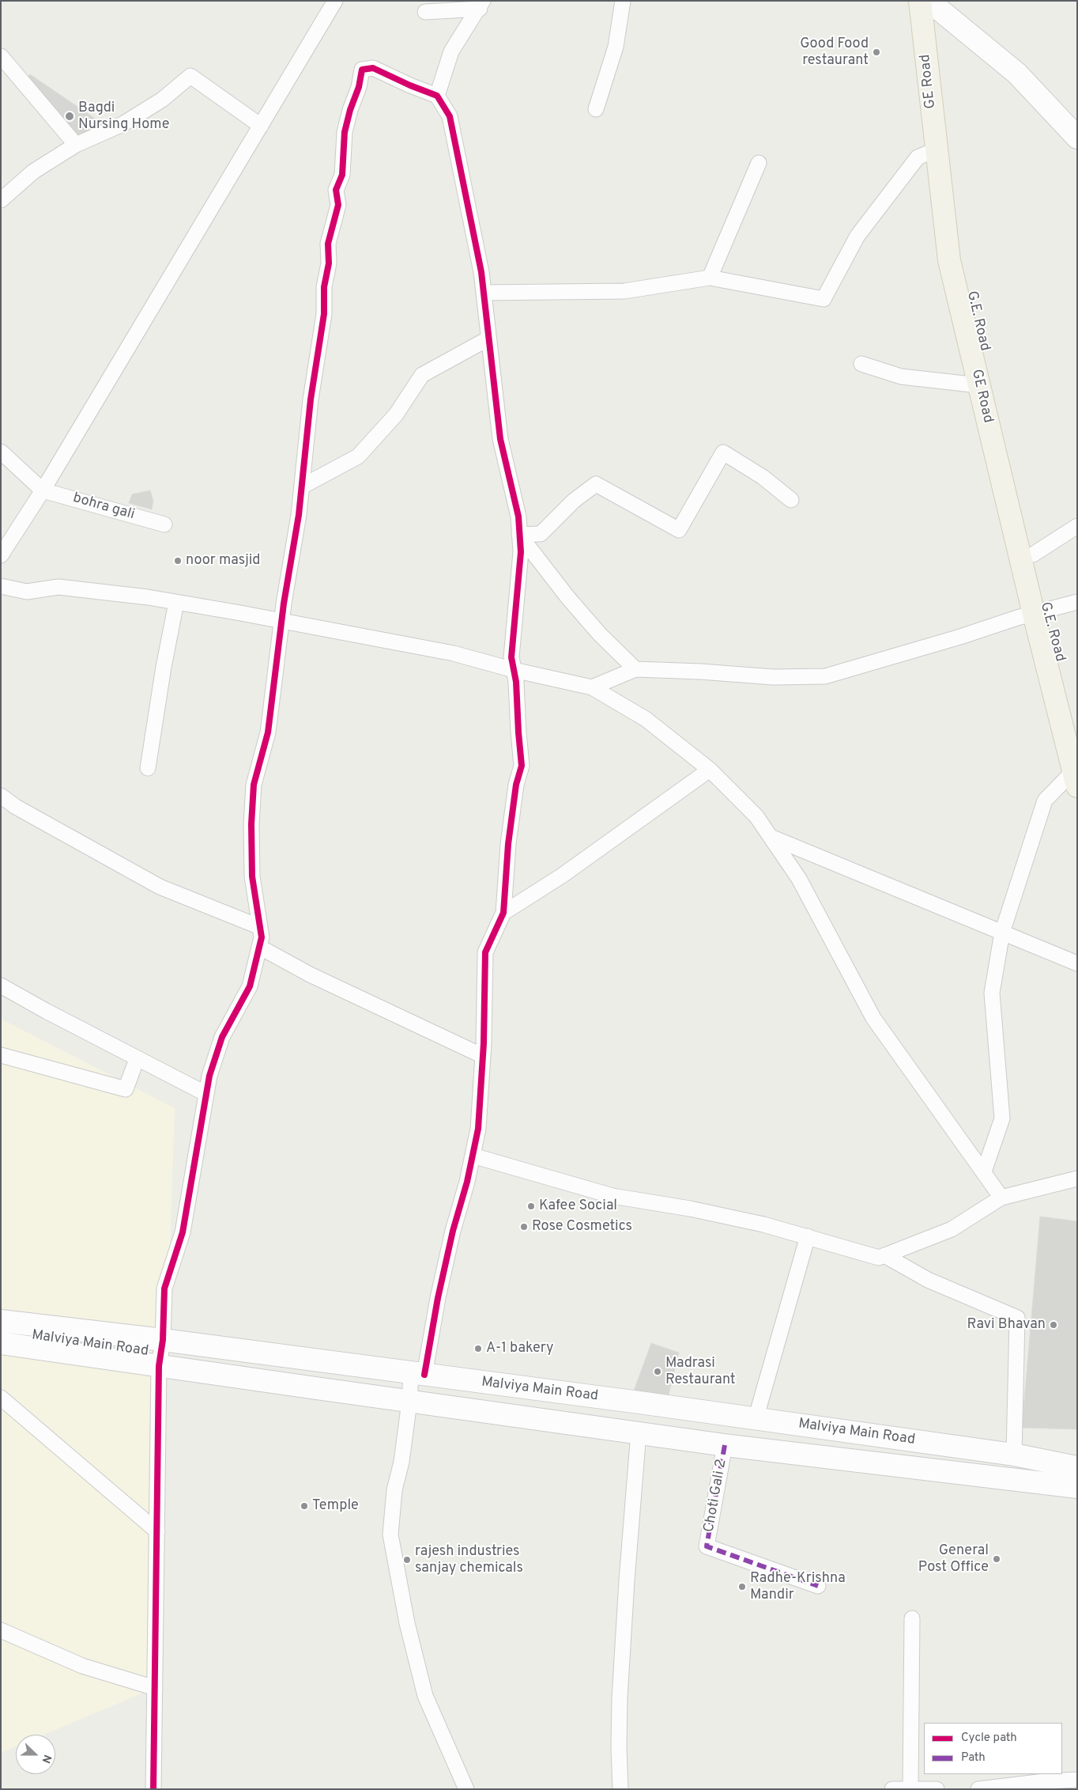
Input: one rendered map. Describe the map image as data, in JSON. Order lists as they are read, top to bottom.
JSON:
{
  "streets": {
    "main road": ["GE Road", "G.E. Road"],
    "street": ["bohra gali", "Malviya Main Road", "Choti Gali 2"]
  },
  "crossings": [
    ["GE Road", "G.E. Road"],
    ["Malviya Main Road", "Choti Gali 2"]
  ],
  "places": [
    "Good Food restaurant",
    "Bagdi Nursing Home",
    "noor masjid",
    "Kafee Social",
    "Rose Cosmetics",
    "Ravi Bhavan",
    "A-1 bakery",
    "Madrasi Restaurant",
    "Temple",
    "General Post Office",
    "rajesh industries sanjay chemicals",
    "Radhe-Krishna Mandir"
  ],
  "legend": ["Cycle path", "Path"],
  "north": "right"
}
